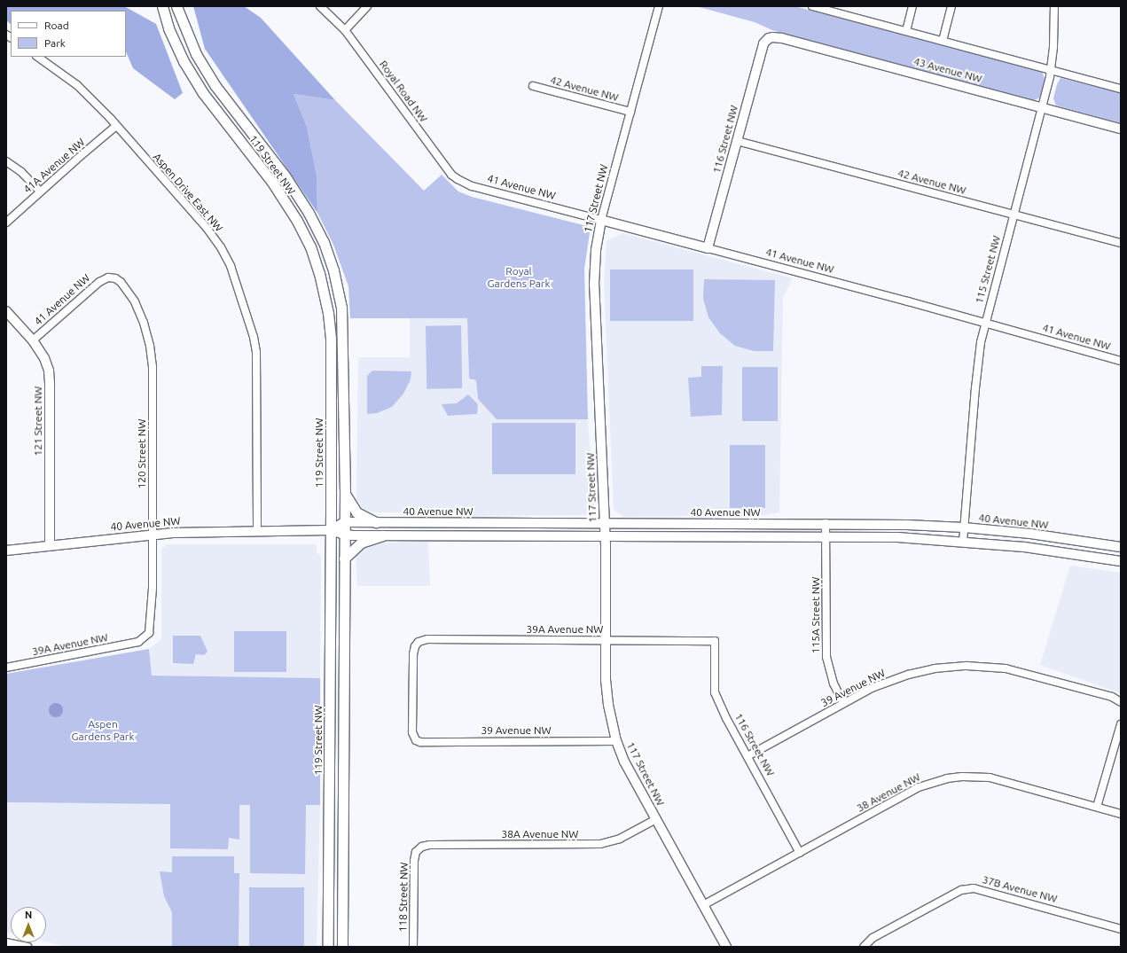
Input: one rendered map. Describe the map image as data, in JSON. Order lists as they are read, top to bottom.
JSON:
{
  "streets": {
    "main road": ["119 Street NW"],
    "street": [
      "43 Avenue NW",
      "42 Avenue NW",
      "Royal Road NW",
      "116 Street NW",
      "41A Avenue NW",
      "41 Avenue NW",
      "Aspen Drive East NW",
      "117 Street NW",
      "115 Street NW",
      "121 Street NW",
      "120 Street NW",
      "40 Avenue NW",
      "115A Street NW",
      "39A Avenue NW",
      "39 Avenue NW",
      "38 Avenue NW",
      "38A Avenue NW",
      "37B Avenue NW",
      "118 Street NW"
    ]
  },
  "crossings": [
    ["43 Avenue NW", "116 Street NW"],
    ["43 Avenue NW", "115 Street NW"],
    ["42 Avenue NW", "116 Street NW"],
    ["42 Avenue NW", "117 Street NW"],
    ["42 Avenue NW", "115 Street NW"],
    ["Royal Road NW", "41 Avenue NW"],
    ["116 Street NW", "41 Avenue NW"],
    ["116 Street NW", "39A Avenue NW"],
    ["116 Street NW", "39 Avenue NW"],
    ["116 Street NW", "38 Avenue NW"],
    ["119 Street NW", "40 Avenue NW"],
    ["41A Avenue NW", "Aspen Drive East NW"],
    ["41 Avenue NW", "117 Street NW"],
    ["41 Avenue NW", "115 Street NW"],
    ["41 Avenue NW", "121 Street NW"],
    ["41 Avenue NW", "120 Street NW"],
    ["Aspen Drive East NW", "40 Avenue NW"],
    ["117 Street NW", "40 Avenue NW"],
    ["117 Street NW", "39A Avenue NW"],
    ["117 Street NW", "39 Avenue NW"],
    ["117 Street NW", "38 Avenue NW"],
    ["117 Street NW", "38A Avenue NW"],
    ["115 Street NW", "40 Avenue NW"],
    ["121 Street NW", "40 Avenue NW"],
    ["120 Street NW", "40 Avenue NW"],
    ["120 Street NW", "39A Avenue NW"],
    ["40 Avenue NW", "115A Street NW"],
    ["115A Street NW", "39 Avenue NW"],
    ["39A Avenue NW", "39 Avenue NW"],
    ["38A Avenue NW", "118 Street NW"]
  ],
  "parks": ["Royal Gardens Park", "Aspen Gardens Park"],
  "legend": ["Road", "Park"],
  "north": "top"
}
